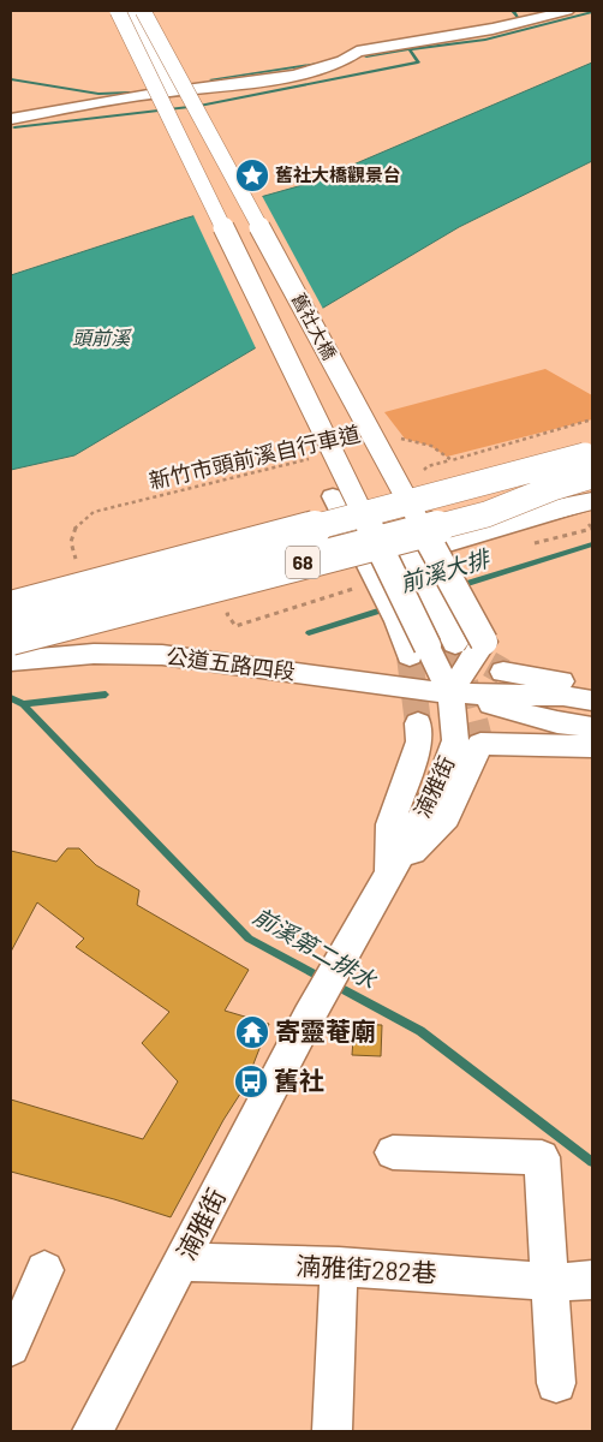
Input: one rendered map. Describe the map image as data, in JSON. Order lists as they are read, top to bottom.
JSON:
{
  "streets": {
    "highway": ["68"],
    "street": [
      "舊社大橋",
      "公道五路四段",
      "湳雅街",
      "湳雅街282巷"
    ],
    "path": ["新竹市頭前溪自行車道"]
  },
  "crossings": [
    ["舊社大橋", "公道五路四段"],
    ["舊社大橋", "湳雅街"],
    ["公道五路四段", "湳雅街"],
    ["湳雅街", "湳雅街282巷"]
  ],
  "water": ["頭前溪", "前溪大排", "前溪第二排水"],
  "places": {
    "place": ["舊社大橋觀景台"],
    "temple": ["寄靈菴廟"],
    "bus stop": ["舊社"]
  }
}
